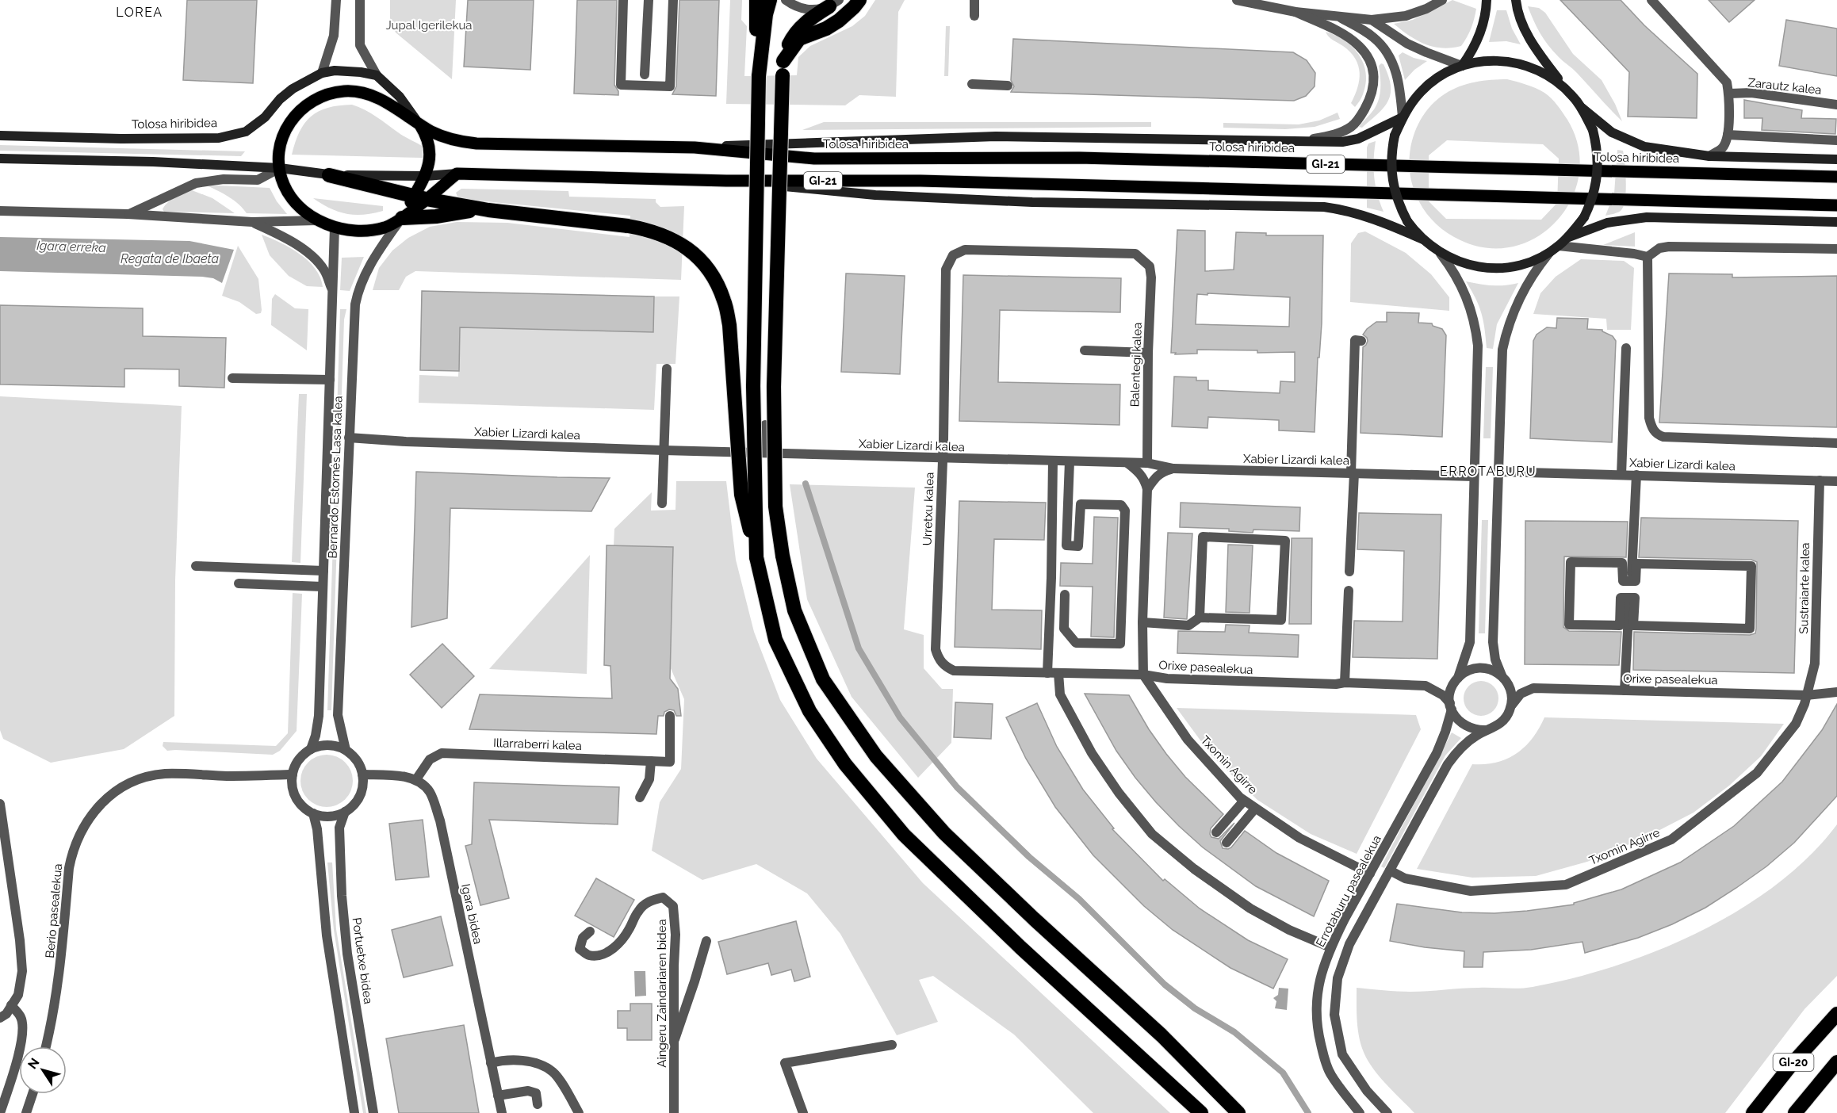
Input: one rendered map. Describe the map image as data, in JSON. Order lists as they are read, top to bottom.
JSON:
{
  "streets": {
    "highway": ["GI-20"],
    "main road": ["Tolosa hiribidea", "GI-21"],
    "street": [
      "Zarautz kalea",
      "Balentegi kalea",
      "Xabier Lizardi kalea",
      "Bernardo Estornés Lasa kalea",
      "Urretxu kalea",
      "Sustraiarte kalea",
      "Orixe pasealekua",
      "Illarraberri kalea",
      "Txomin Agirre",
      "Errotaburu pasealekua",
      "Berio pasealekua",
      "Igara bidea",
      "Portuetxe bidea",
      "Aingeru Zaindariaren bidea"
    ]
  },
  "crossings": [
    ["Tolosa hiribidea", "Bernardo Estornés Lasa kalea"],
    ["Balentegi kalea", "Xabier Lizardi kalea"],
    ["Balentegi kalea", "Urretxu kalea"],
    ["Xabier Lizardi kalea", "Bernardo Estornés Lasa kalea"],
    ["Xabier Lizardi kalea", "Urretxu kalea"],
    ["Xabier Lizardi kalea", "Sustraiarte kalea"],
    ["Xabier Lizardi kalea", "Errotaburu pasealekua"],
    ["Bernardo Estornés Lasa kalea", "Berio pasealekua"],
    ["Bernardo Estornés Lasa kalea", "Portuetxe bidea"],
    ["Urretxu kalea", "Orixe pasealekua"],
    ["Sustraiarte kalea", "Orixe pasealekua"],
    ["Sustraiarte kalea", "Txomin Agirre"],
    ["Orixe pasealekua", "Txomin Agirre"],
    ["Orixe pasealekua", "Errotaburu pasealekua"],
    ["Illarraberri kalea", "Igara bidea"],
    ["Txomin Agirre", "Errotaburu pasealekua"],
    ["Berio pasealekua", "Portuetxe bidea"]
  ],
  "districts": ["LOREA", "ERROTABURU"],
  "water": ["Igara erreka", "Regata de Ibaeta"],
  "parks": ["Jupal Igerilekua"],
  "north": "top left"
}
